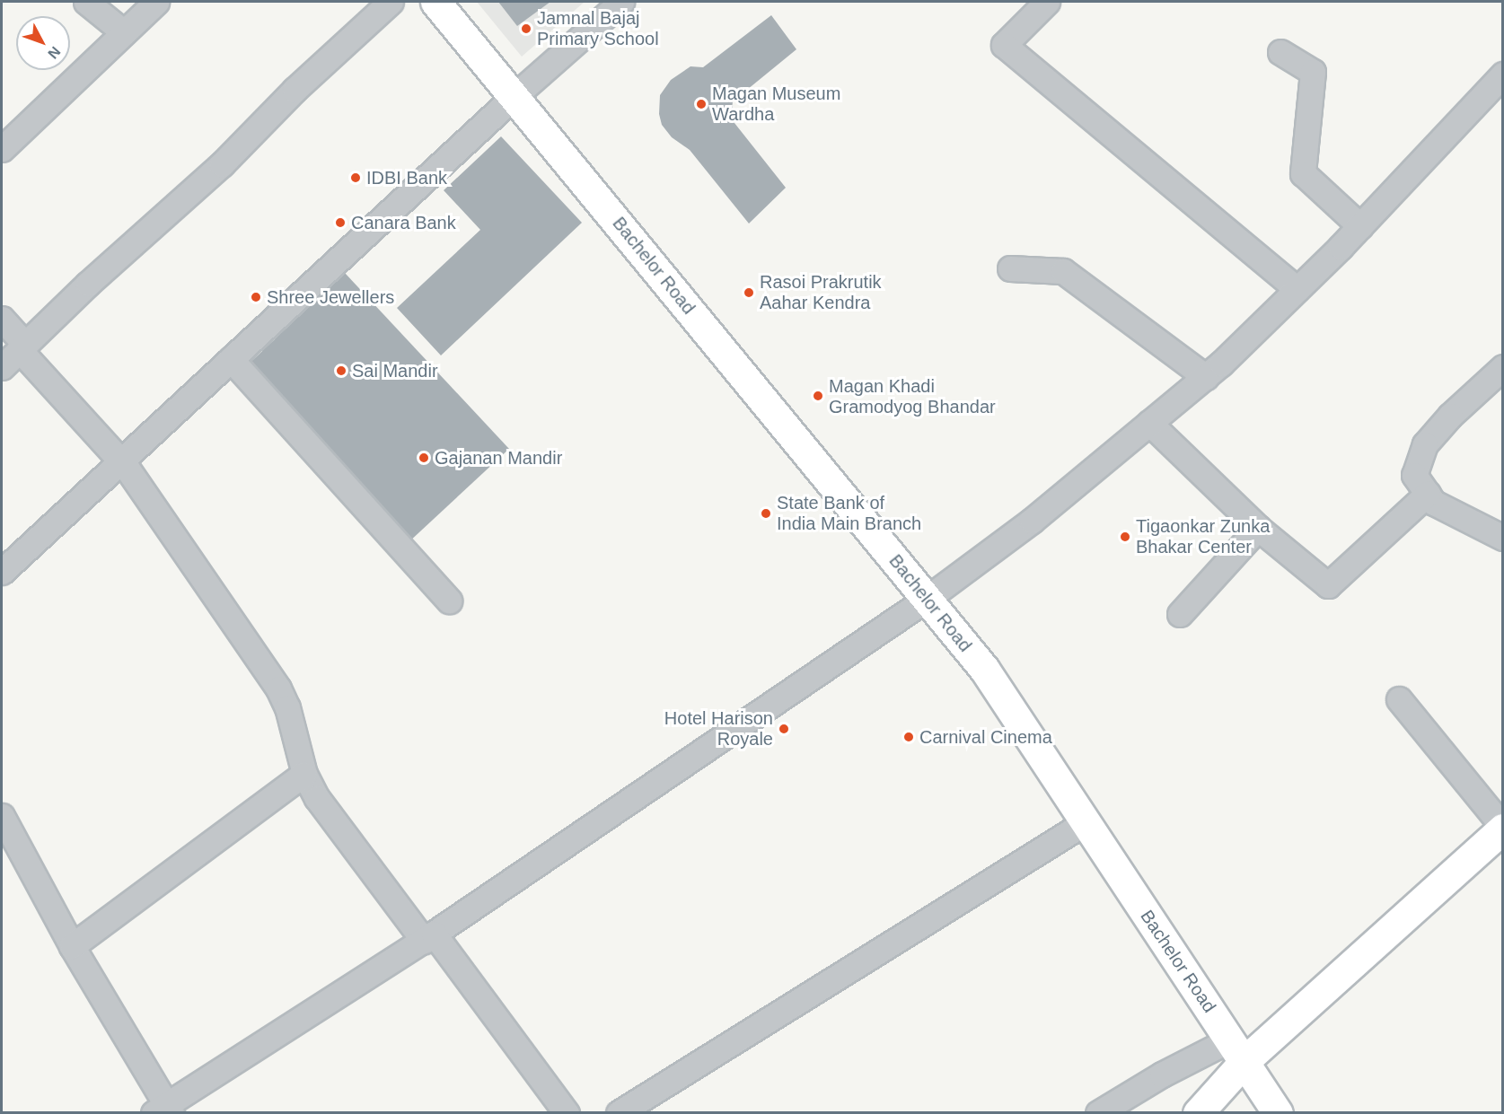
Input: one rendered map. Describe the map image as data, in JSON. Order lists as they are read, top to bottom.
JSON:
{
  "streets": {
    "main road": ["Bachelor Road"]
  },
  "places": [
    "Jamnal Bajaj Primary School",
    "Magan Museum Wardha",
    "IDBI Bank",
    "Canara Bank",
    "Rasoi Prakrutik Aahar Kendra",
    "Shree Jewellers",
    "Sai Mandir",
    "Magan Khadi Gramodyog Bhandar",
    "Gajanan Mandir",
    "State Bank of India Main Branch",
    "Tigaonkar Zunka Bhakar Center",
    "Hotel Harison Royale",
    "Carnival Cinema"
  ],
  "north": "bottom right"
}
